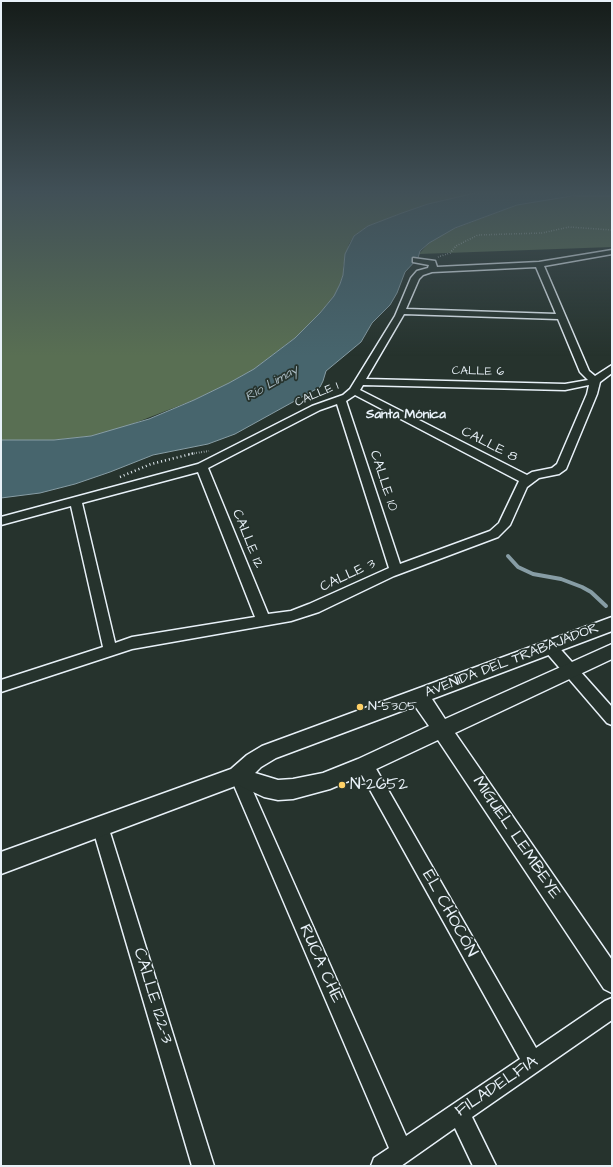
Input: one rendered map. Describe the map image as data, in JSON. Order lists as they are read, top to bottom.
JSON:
{
  "streets": {
    "street": [
      "CALLE 6",
      "CALLE 1",
      "CALLE 8",
      "CALLE 10",
      "CALLE 12",
      "CALLE 3",
      "AVENIDA DEL TRABAJADOR",
      "MIGUEL LEMBEYE",
      "EL CHOCÓN",
      "RUCA CHE",
      "CALLE 122-3",
      "FILADELFIA"
    ]
  },
  "crossings": [
    ["CALLE 6", "CALLE 1"],
    ["CALLE 1", "CALLE 8"],
    ["CALLE 1", "CALLE 10"],
    ["CALLE 1", "CALLE 12"],
    ["CALLE 8", "CALLE 3"],
    ["CALLE 10", "CALLE 3"],
    ["CALLE 12", "CALLE 3"],
    ["AVENIDA DEL TRABAJADOR", "MIGUEL LEMBEYE"],
    ["AVENIDA DEL TRABAJADOR", "EL CHOCÓN"],
    ["AVENIDA DEL TRABAJADOR", "RUCA CHE"],
    ["AVENIDA DEL TRABAJADOR", "CALLE 122-3"],
    ["EL CHOCÓN", "FILADELFIA"],
    ["RUCA CHE", "FILADELFIA"]
  ],
  "districts": ["Santa Mónica"],
  "water": ["Río Limay"],
  "places": ["N-5305", "N-2652"]
}
